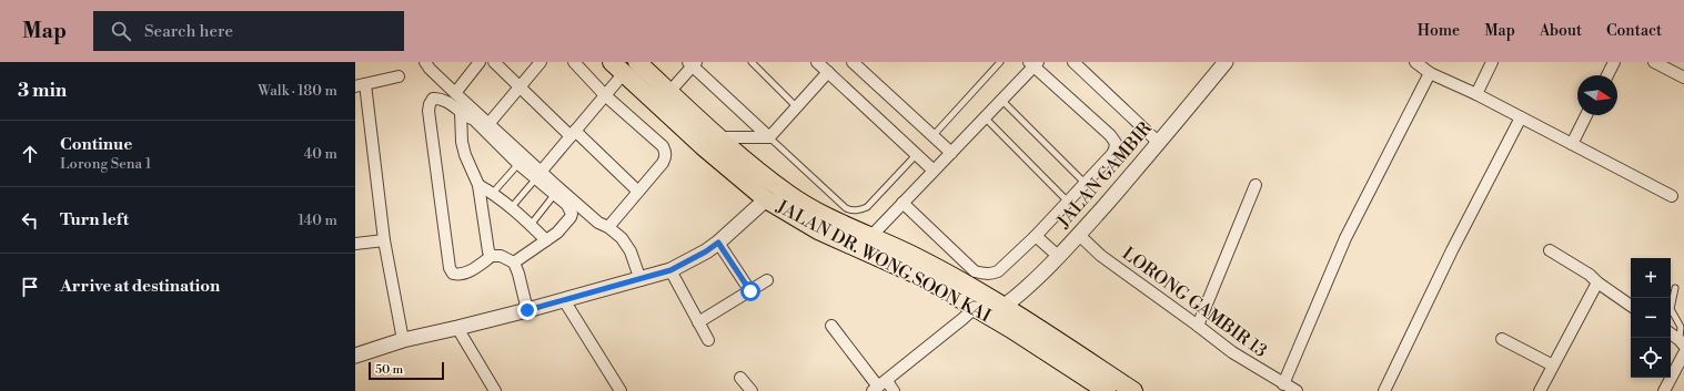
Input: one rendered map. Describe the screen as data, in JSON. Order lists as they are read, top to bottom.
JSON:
{
  "streets": {
    "main road": ["JALAN DR. WONG SOON KAI"],
    "street": ["JALAN GAMBIR", "LORONG GAMBIR 13"]
  },
  "crossings": [
    ["JALAN GAMBIR", "JALAN DR. WONG SOON KAI"],
    ["JALAN GAMBIR", "LORONG GAMBIR 13"]
  ],
  "scale_bar": "50 m",
  "north": "right",
  "page": {
    "header": "Map",
    "search": "Search here",
    "nav": [
      "Home",
      "Map",
      "About",
      "Contact"
    ],
    "heading": ["3 min", "Walk · 180 m"],
    "list": [
      ["Continue", "Lorong Sena 1", "40 m"],
      ["Turn left", "140 m"],
      "Arrive at destination"
    ],
    "map_buttons": ["+", "−"],
    "scale": "50 m"
  }
}
